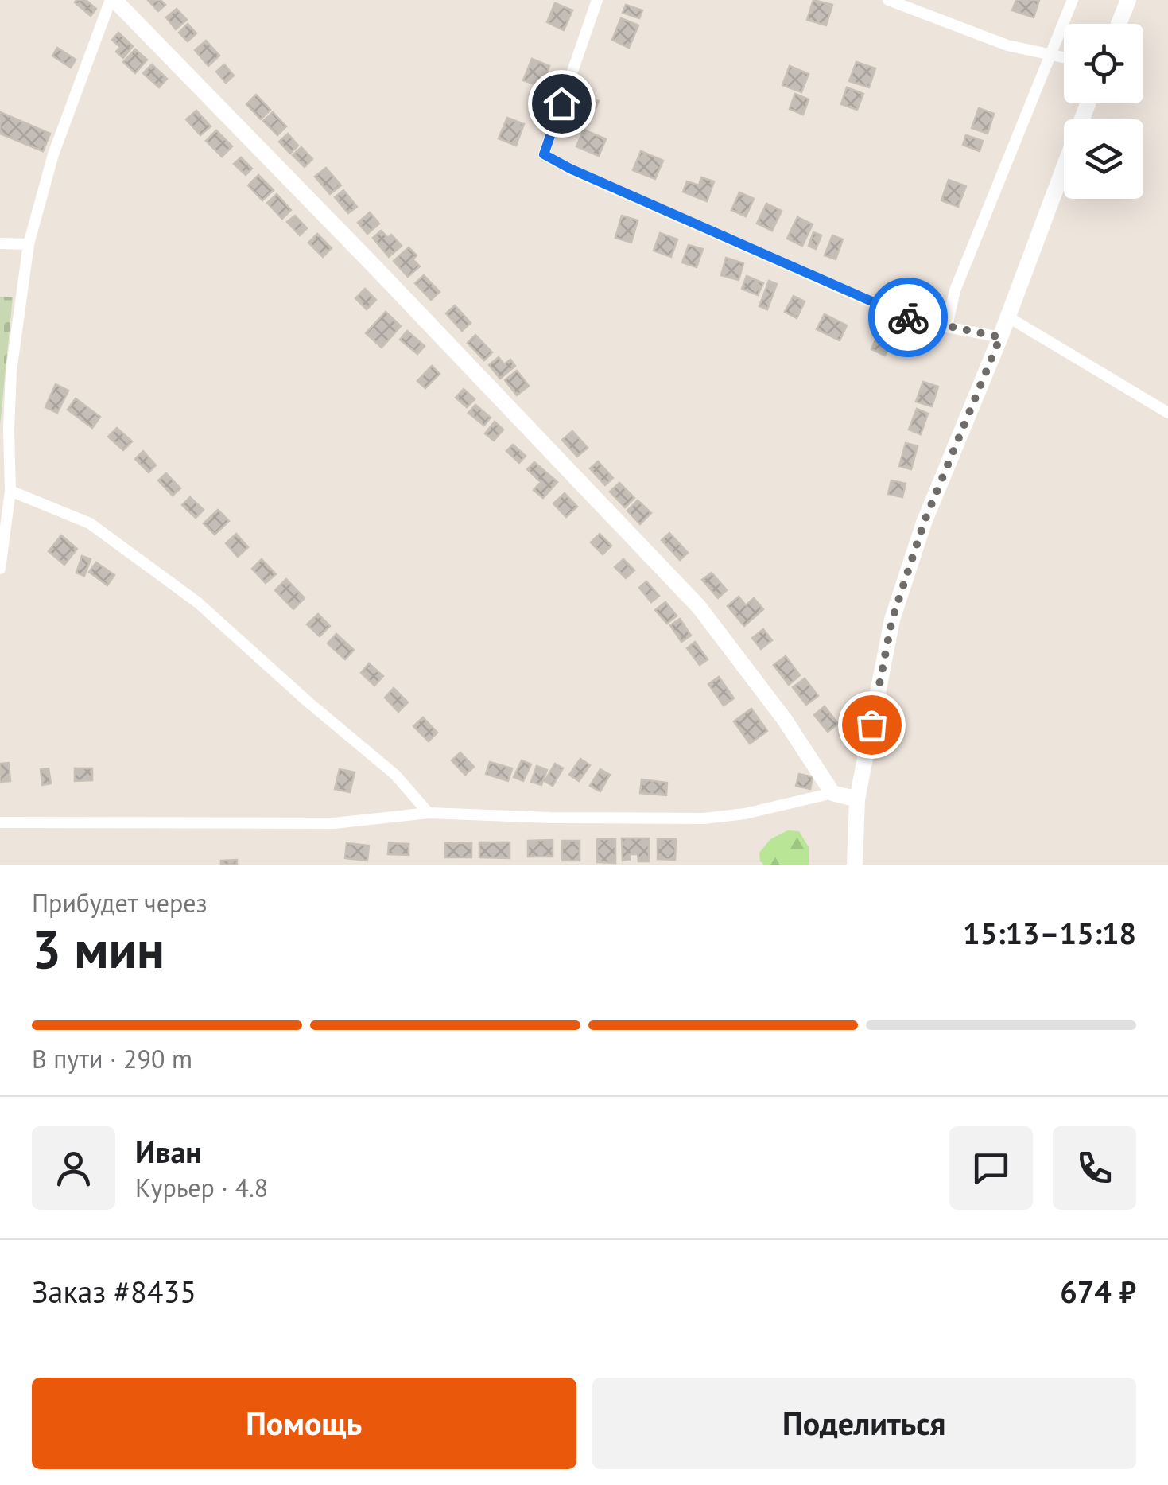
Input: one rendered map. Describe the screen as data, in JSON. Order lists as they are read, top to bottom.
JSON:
{
  "page": {
    "heading": ["3 мин", "Прибудет через", "15:13–15:18"],
    "panel": [
      "Иван",
      "Курьер · 4.8",
      "Заказ #8435",
      "674 ₽"
    ],
    "bar": "В пути · 290 m",
    "buttons": ["Помощь", "Поделиться"]
  }
}
